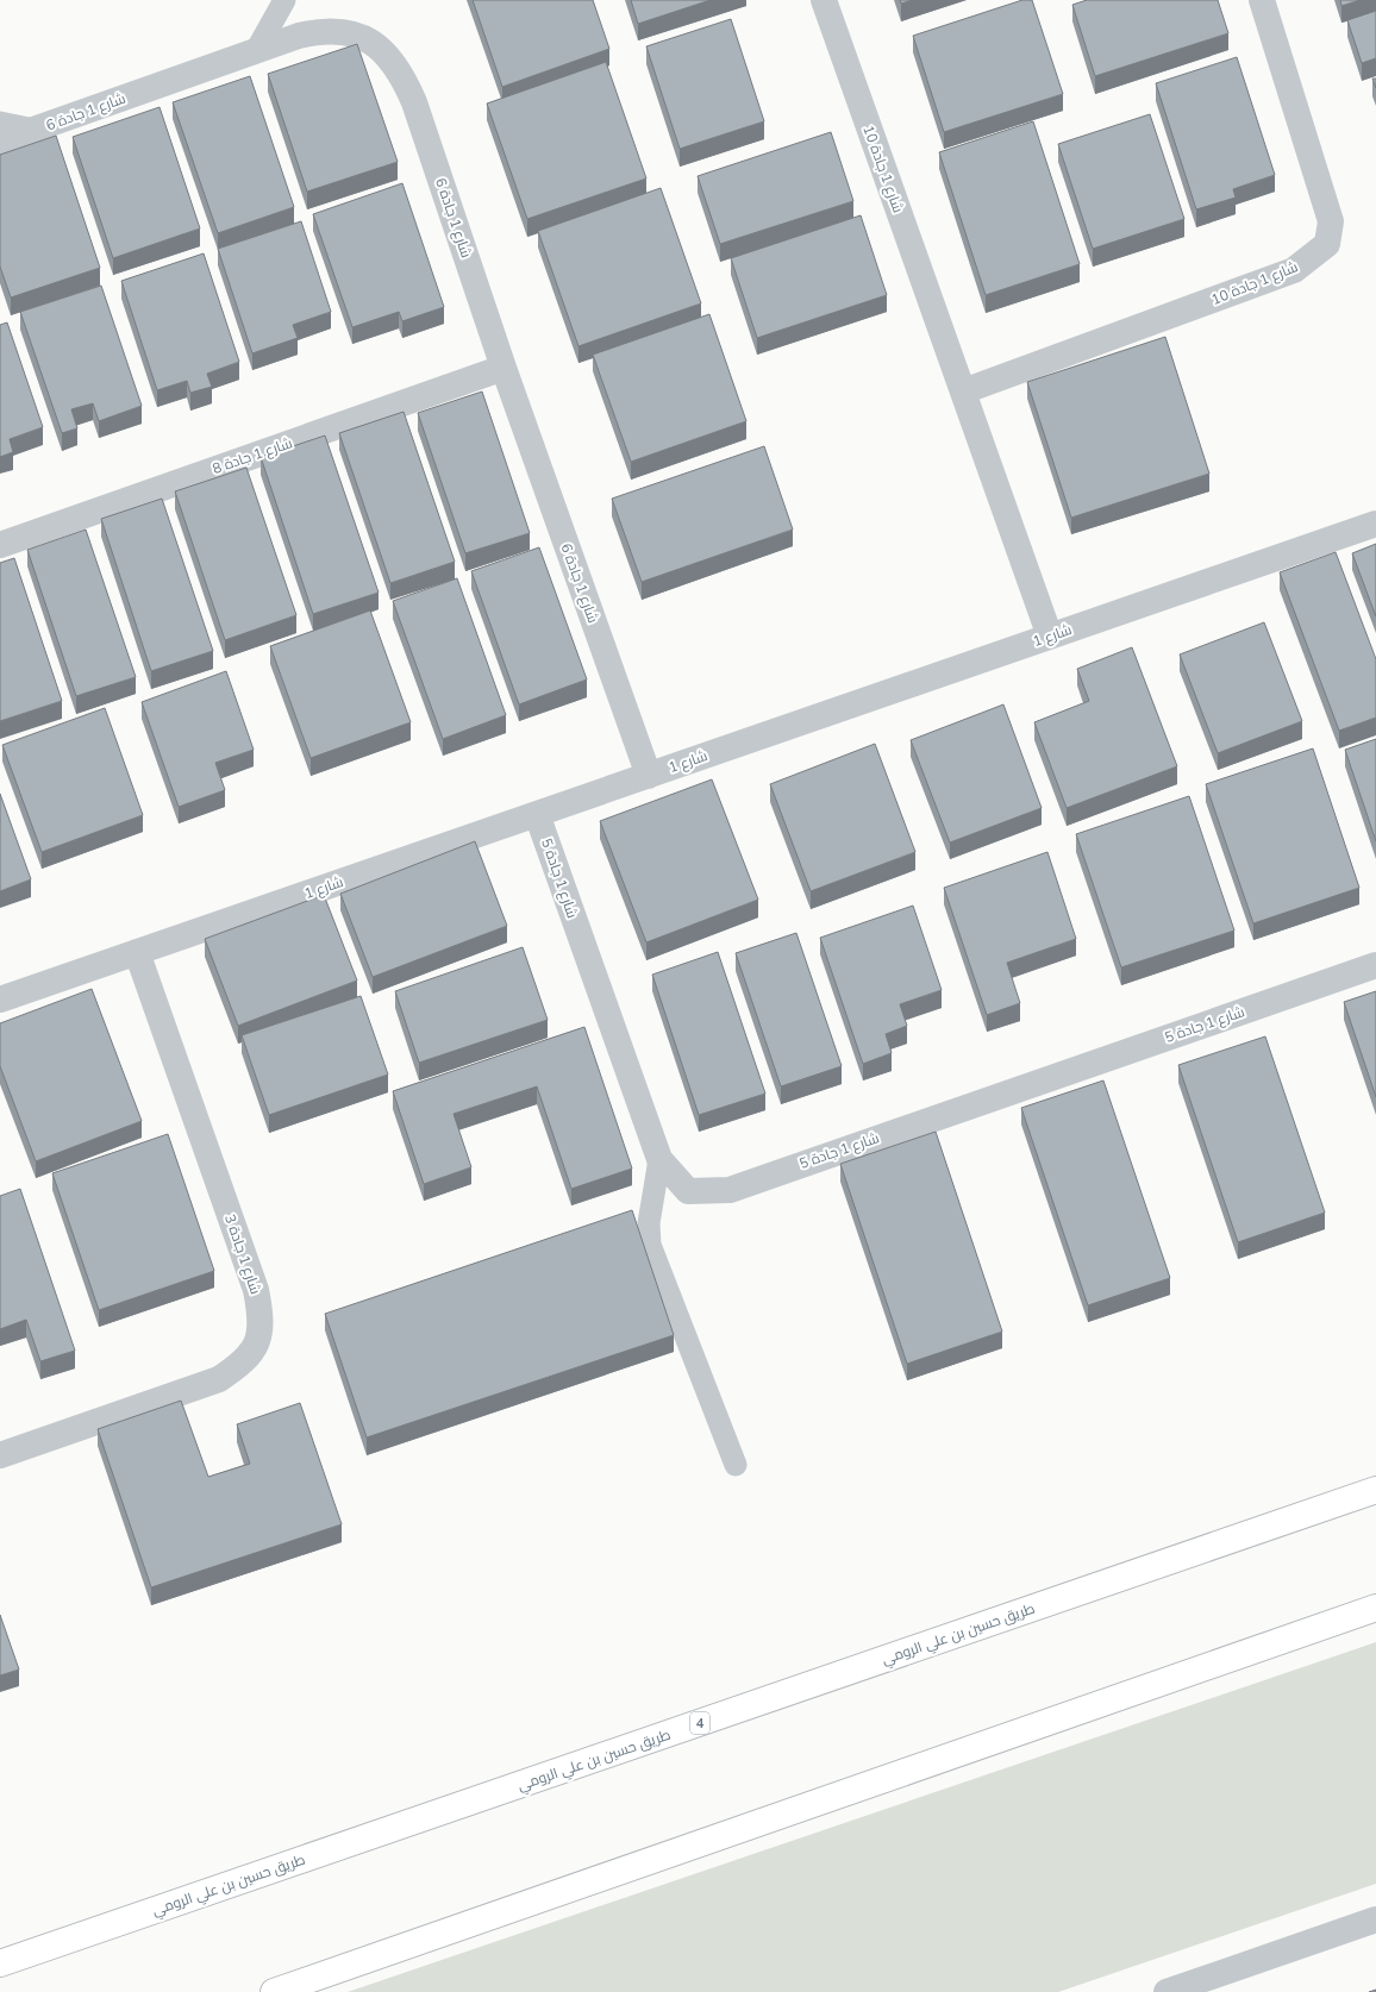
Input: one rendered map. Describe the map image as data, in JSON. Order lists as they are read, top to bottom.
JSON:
{
  "streets": {
    "highway": ["طريق حسين بن علي الرومي", "4"],
    "street": [
      "شارع 1 جادة 6",
      "شارع 1 جادة 10",
      "شارع 1 جادة 8",
      "شارع 1",
      "شارع 1 جادة 5",
      "شارع 1 جادة 3"
    ]
  },
  "crossings": [
    ["شارع 1 جادة 6", "شارع 1 جادة 8"],
    ["شارع 1 جادة 6", "شارع 1"],
    ["شارع 1 جادة 10", "شارع 1"],
    ["شارع 1", "شارع 1 جادة 5"],
    ["شارع 1", "شارع 1 جادة 3"]
  ]
}
